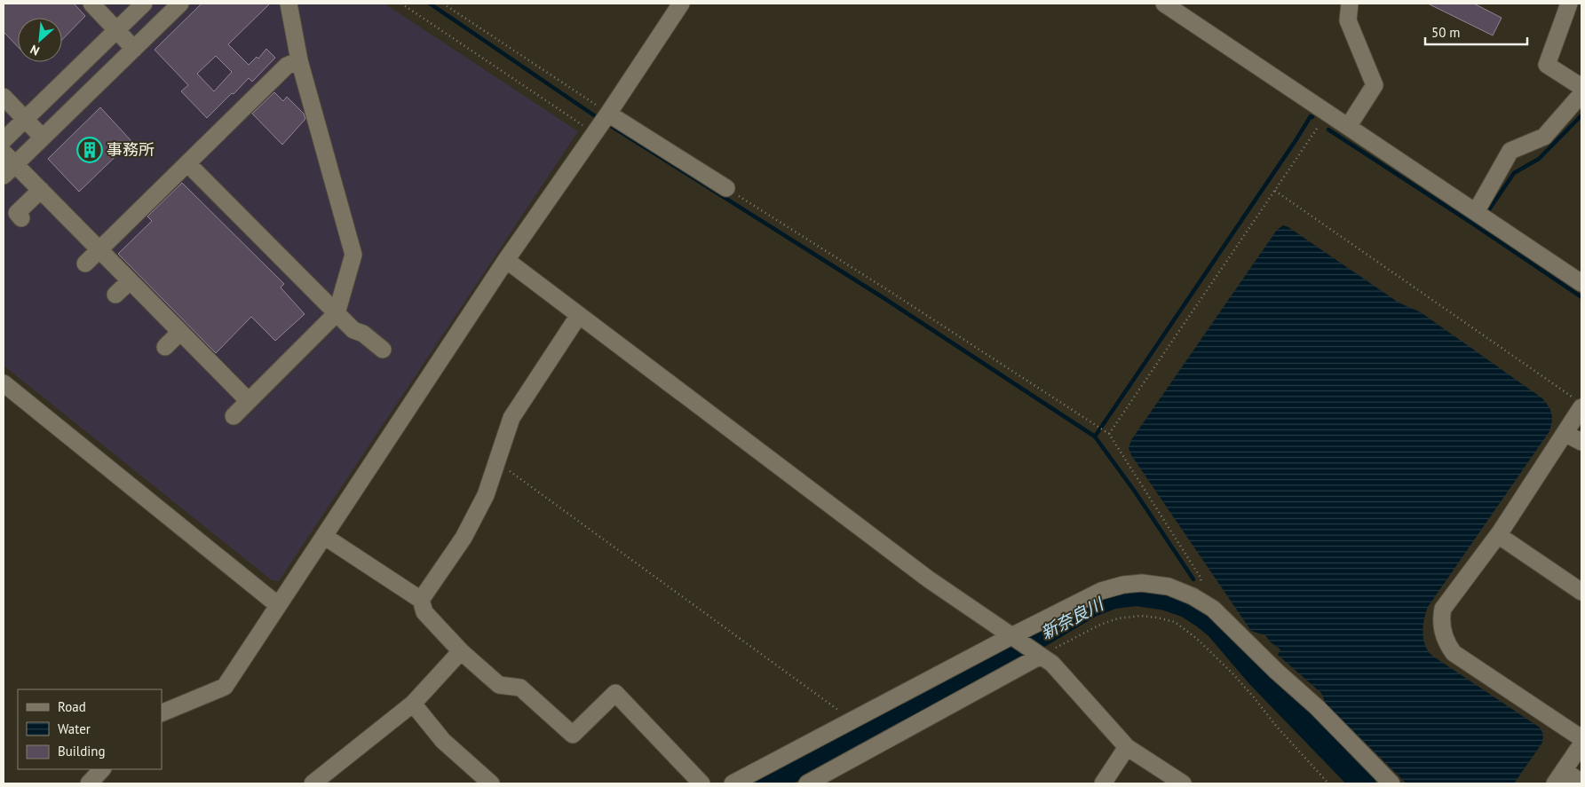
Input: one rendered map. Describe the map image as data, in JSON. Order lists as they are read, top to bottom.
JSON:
{
  "water": ["新奈良川"],
  "places": {
    "building": ["事務所"]
  },
  "legend": ["Road", "Water", "Building"],
  "scale_bar": "50 m",
  "north": "bottom left"
}
